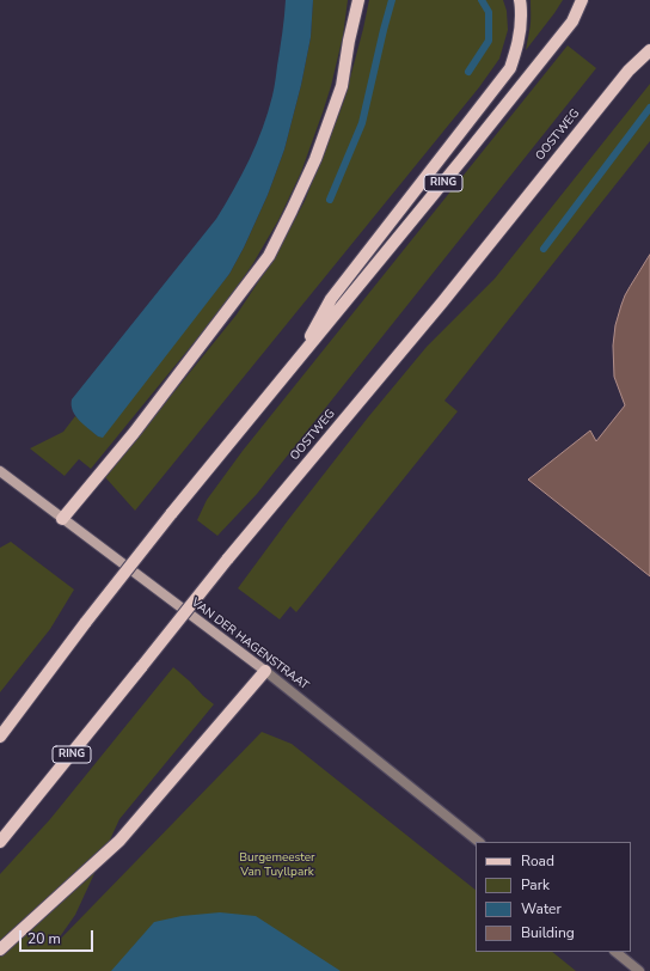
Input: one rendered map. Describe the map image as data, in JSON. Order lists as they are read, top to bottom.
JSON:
{
  "streets": {
    "main road": ["OOSTWEG", "RING"],
    "street": ["VAN DER HAGENSTRAAT"]
  },
  "parks": ["Burgemeester Van Tuyllpark"],
  "legend": [
    "Road",
    "Park",
    "Water",
    "Building"
  ],
  "scale_bar": "20 m"
}
